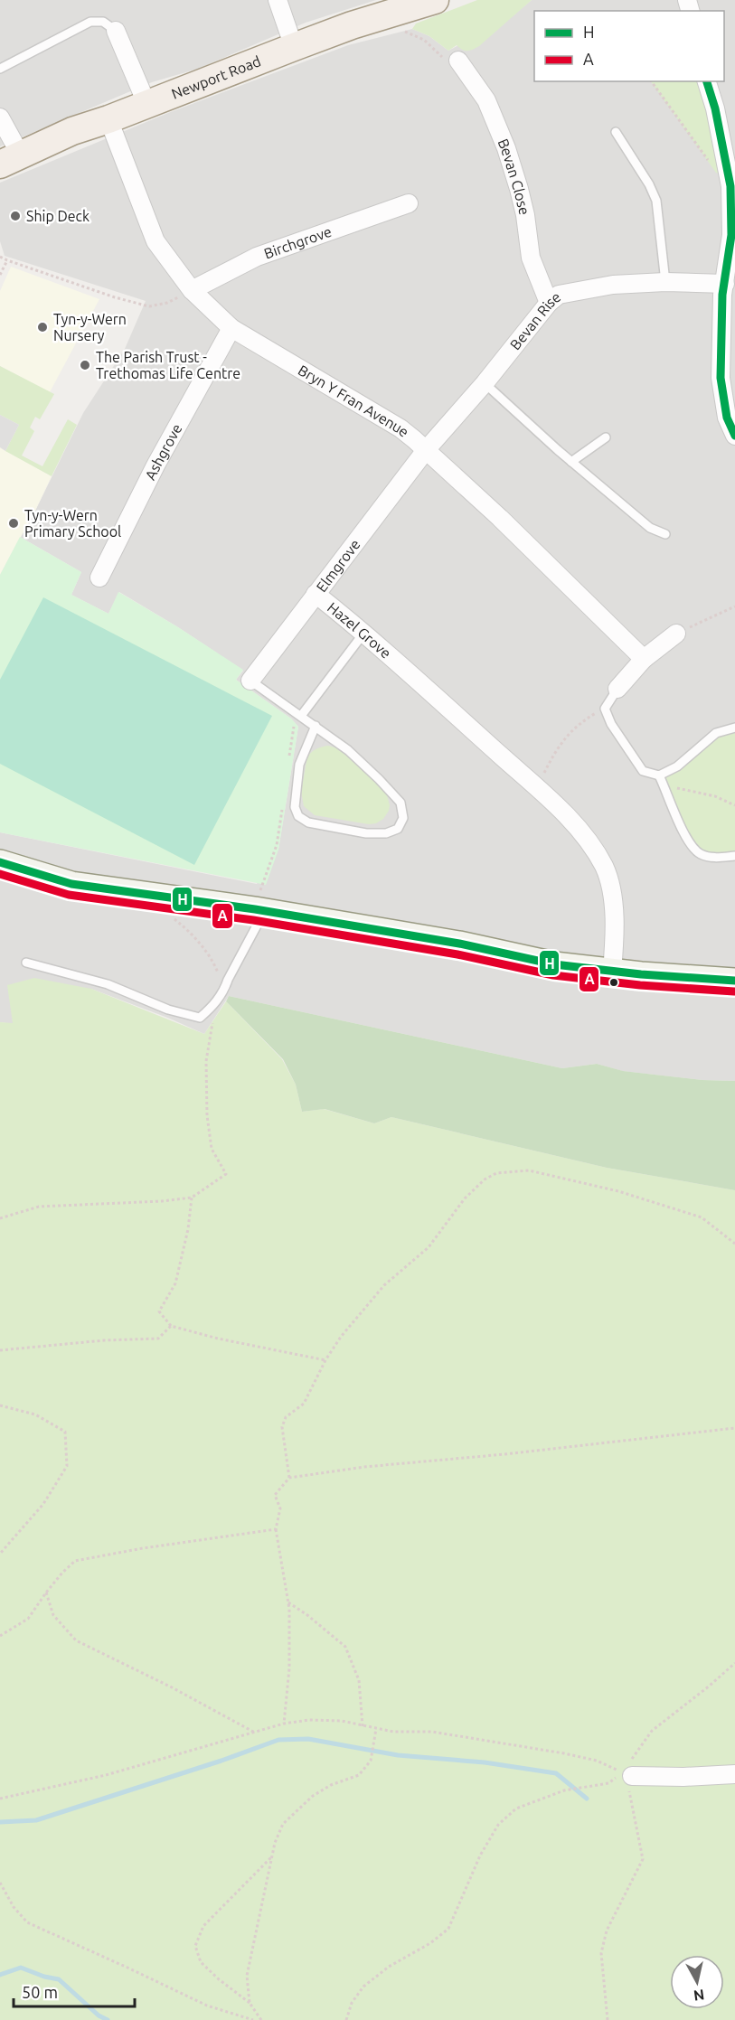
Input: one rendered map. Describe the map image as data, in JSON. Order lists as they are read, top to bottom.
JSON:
{
  "streets": {
    "main road": ["Newport Road"],
    "street": [
      "Bevan Close",
      "Birchgrove",
      "Bevan Rise",
      "Bryn Y Fran Avenue",
      "Ashgrove",
      "Elmgrove",
      "Hazel Grove"
    ]
  },
  "crossings": [
    ["Newport Road", "Bryn Y Fran Avenue"],
    ["Bevan Close", "Bevan Rise"],
    ["Birchgrove", "Bryn Y Fran Avenue"],
    ["Bevan Rise", "Bryn Y Fran Avenue"],
    ["Bevan Rise", "Elmgrove"],
    ["Bryn Y Fran Avenue", "Ashgrove"],
    ["Bryn Y Fran Avenue", "Elmgrove"],
    ["Elmgrove", "Hazel Grove"]
  ],
  "places": [
    "Ship Deck",
    "Tyn-y-Wern Nursery",
    "The Parish Trust - Trethomas Life Centre",
    "Tyn-y-Wern Primary School"
  ],
  "lines": ["transit line H", "transit line A"],
  "legend": ["H", "A"],
  "scale_bar": "50 m",
  "north": "bottom"
}
